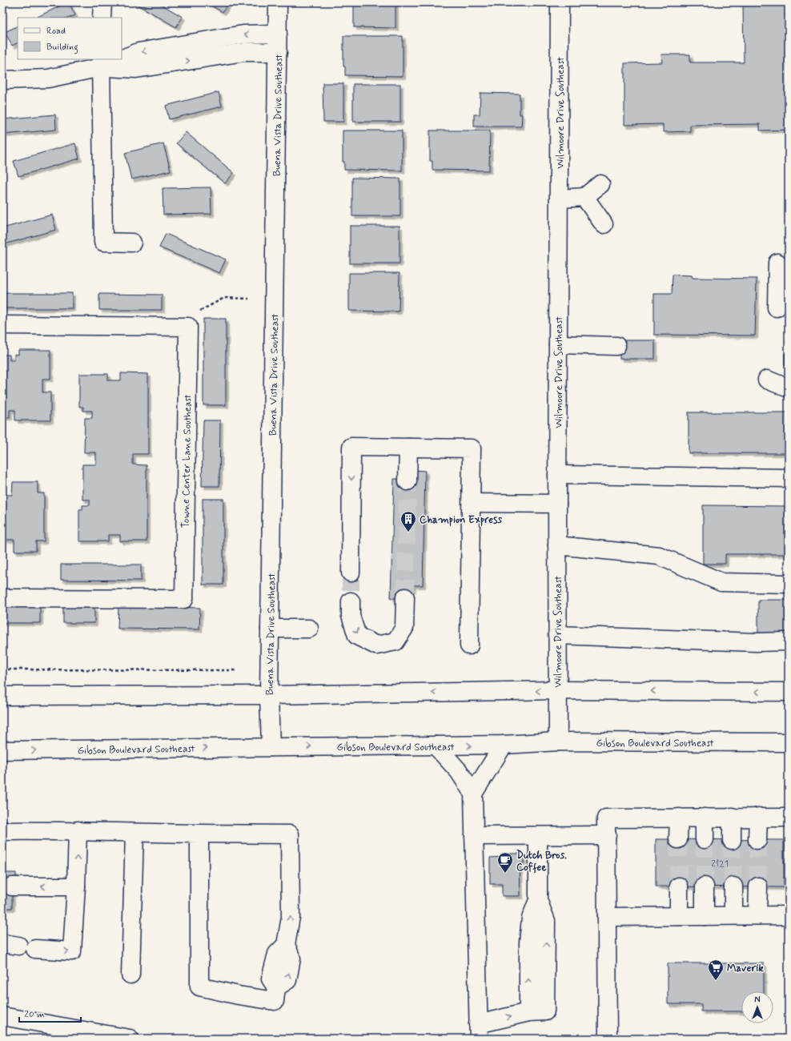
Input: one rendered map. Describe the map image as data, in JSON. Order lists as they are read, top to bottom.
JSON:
{
  "streets": {
    "street": [
      "Wilmoore Drive Southeast",
      "Buena Vista Drive Southeast",
      "Towne Center Lane Southeast",
      "Gibson Boulevard Southeast"
    ]
  },
  "crossings": [
    ["Wilmoore Drive Southeast", "Gibson Boulevard Southeast"],
    ["Buena Vista Drive Southeast", "Gibson Boulevard Southeast"]
  ],
  "places": {
    "building": ["Champion Express"],
    "cafe": ["Dutch Bros. Coffee"],
    "supermarket": ["Maverik"]
  },
  "house_numbers": ["2121"],
  "legend": ["Road", "Building"],
  "scale_bar": "20 m",
  "north": "top"
}
